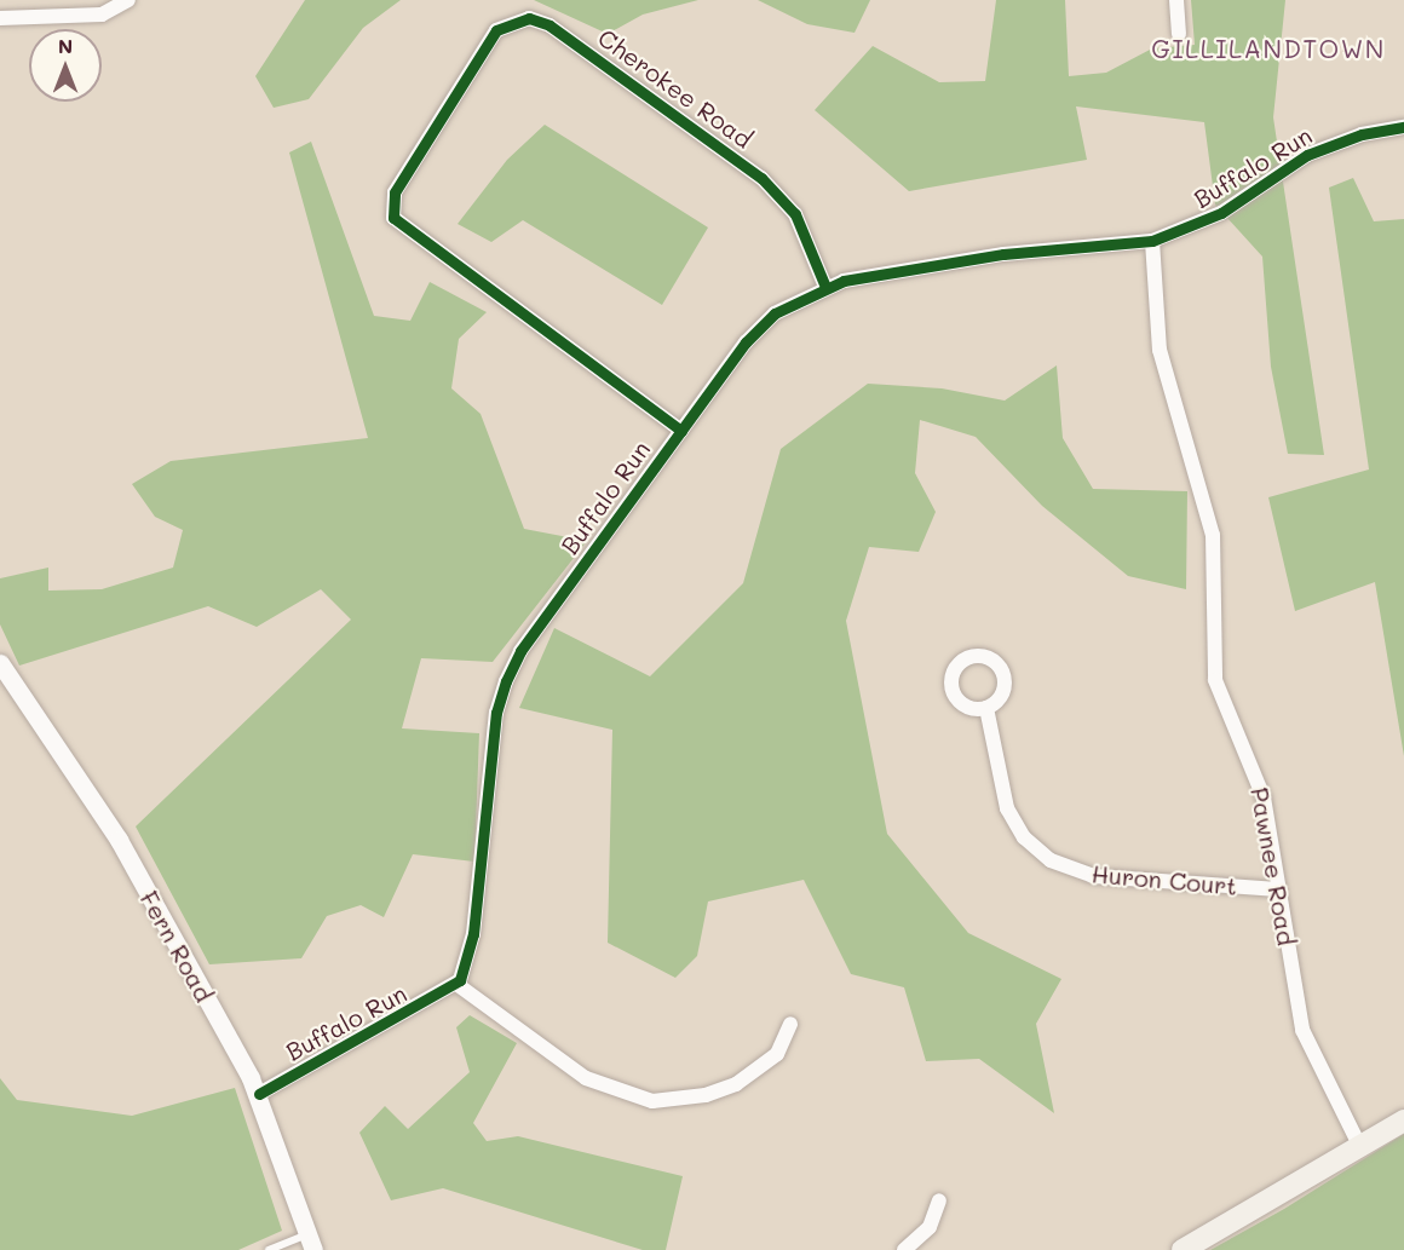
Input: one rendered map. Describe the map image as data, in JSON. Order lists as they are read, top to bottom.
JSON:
{
  "streets": {
    "street": [
      "Cherokee Road",
      "Buffalo Run",
      "Pawnee Road",
      "Huron Court",
      "Fern Road"
    ]
  },
  "crossings": [
    ["Cherokee Road", "Buffalo Run"],
    ["Buffalo Run", "Pawnee Road"],
    ["Buffalo Run", "Fern Road"],
    ["Pawnee Road", "Huron Court"]
  ],
  "districts": ["GILLILANDTOWN"],
  "north": "top"
}
